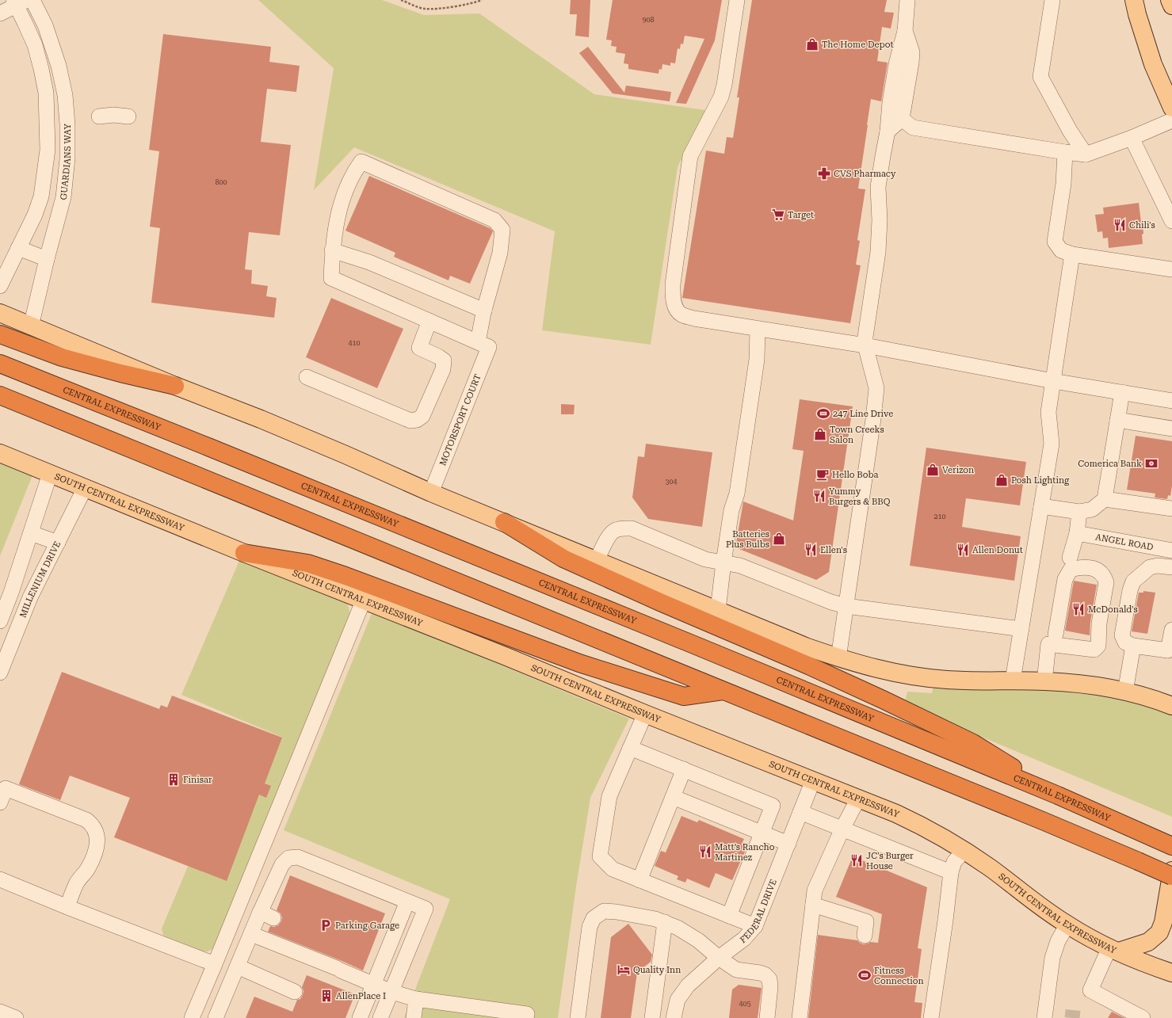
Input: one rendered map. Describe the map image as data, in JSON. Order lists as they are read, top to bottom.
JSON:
{
  "streets": {
    "highway": ["CENTRAL EXPRESSWAY"],
    "main road": ["SOUTH CENTRAL EXPRESSWAY"],
    "street": [
      "GUARDIANS WAY",
      "MOTORSPORT COURT",
      "ANGEL ROAD",
      "MILLENIUM DRIVE",
      "FEDERAL DRIVE"
    ]
  },
  "crossings": [
    ["SOUTH CENTRAL EXPRESSWAY", "MILLENIUM DRIVE"],
    ["SOUTH CENTRAL EXPRESSWAY", "FEDERAL DRIVE"]
  ],
  "places": {
    "shop": [
      "The Home Depot",
      "Town Creeks Salon",
      "Verizon",
      "Posh Lighting",
      "Batteries Plus Bulbs"
    ],
    "pharmacy": ["CVS Pharmacy"],
    "supermarket": ["Target"],
    "restaurant": [
      "Chili's",
      "Yummy Burgers & BBQ",
      "Ellen's",
      "Allen Donut",
      "McDonald's",
      "Matt’s Rancho Martinez",
      "JC's Burger House"
    ],
    "sports": ["247 Line Drive", "Fitness Connection"],
    "bank": ["Comerica Bank"],
    "cafe": ["Hello Boba"],
    "building": ["Finisar", "AllenPlace I"],
    "parking": ["Parking Garage"],
    "hotel": ["Quality Inn"]
  },
  "house_numbers": [
    "908",
    "800",
    "410",
    "304",
    "210",
    "405"
  ]
}
